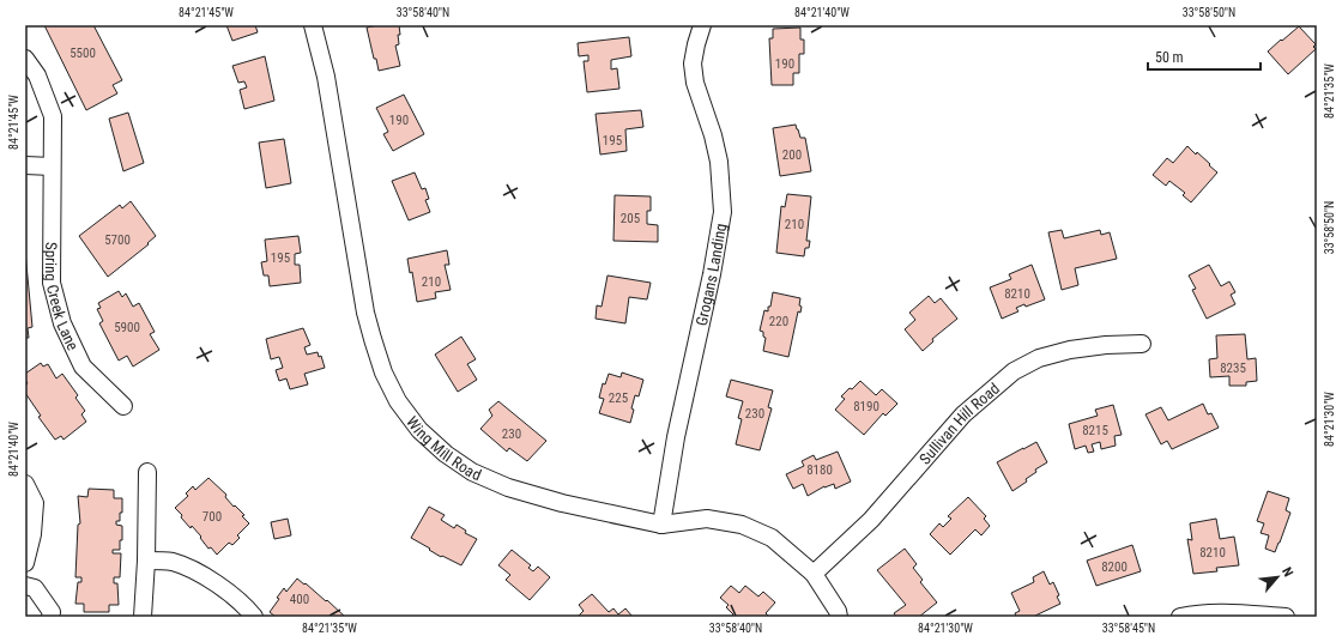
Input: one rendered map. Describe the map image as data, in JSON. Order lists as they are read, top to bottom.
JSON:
{
  "streets": {
    "street": [
      "Grogans Landing",
      "Spring Creek Lane",
      "Sullivan Hill Road",
      "Wing Mill Road"
    ]
  },
  "crossings": [
    ["Grogans Landing", "Wing Mill Road"],
    ["Sullivan Hill Road", "Wing Mill Road"]
  ],
  "house_numbers": [
    "5500",
    "190",
    "190",
    "195",
    "200",
    "205",
    "210",
    "5700",
    "195",
    "210",
    "8210",
    "220",
    "5900",
    "8235",
    "225",
    "8190",
    "230",
    "8215",
    "230",
    "8180",
    "700",
    "8210",
    "8200",
    "400"
  ],
  "scale_bar": "50 m",
  "north": "top right",
  "coordinates": [
    "84°21'45\"W",
    "33°58'40\"N",
    "84°21'40\"W",
    "33°58'50\"N",
    "84°21'35\"W",
    "84°21'30\"W",
    "33°58'45\"N"
  ]
}
